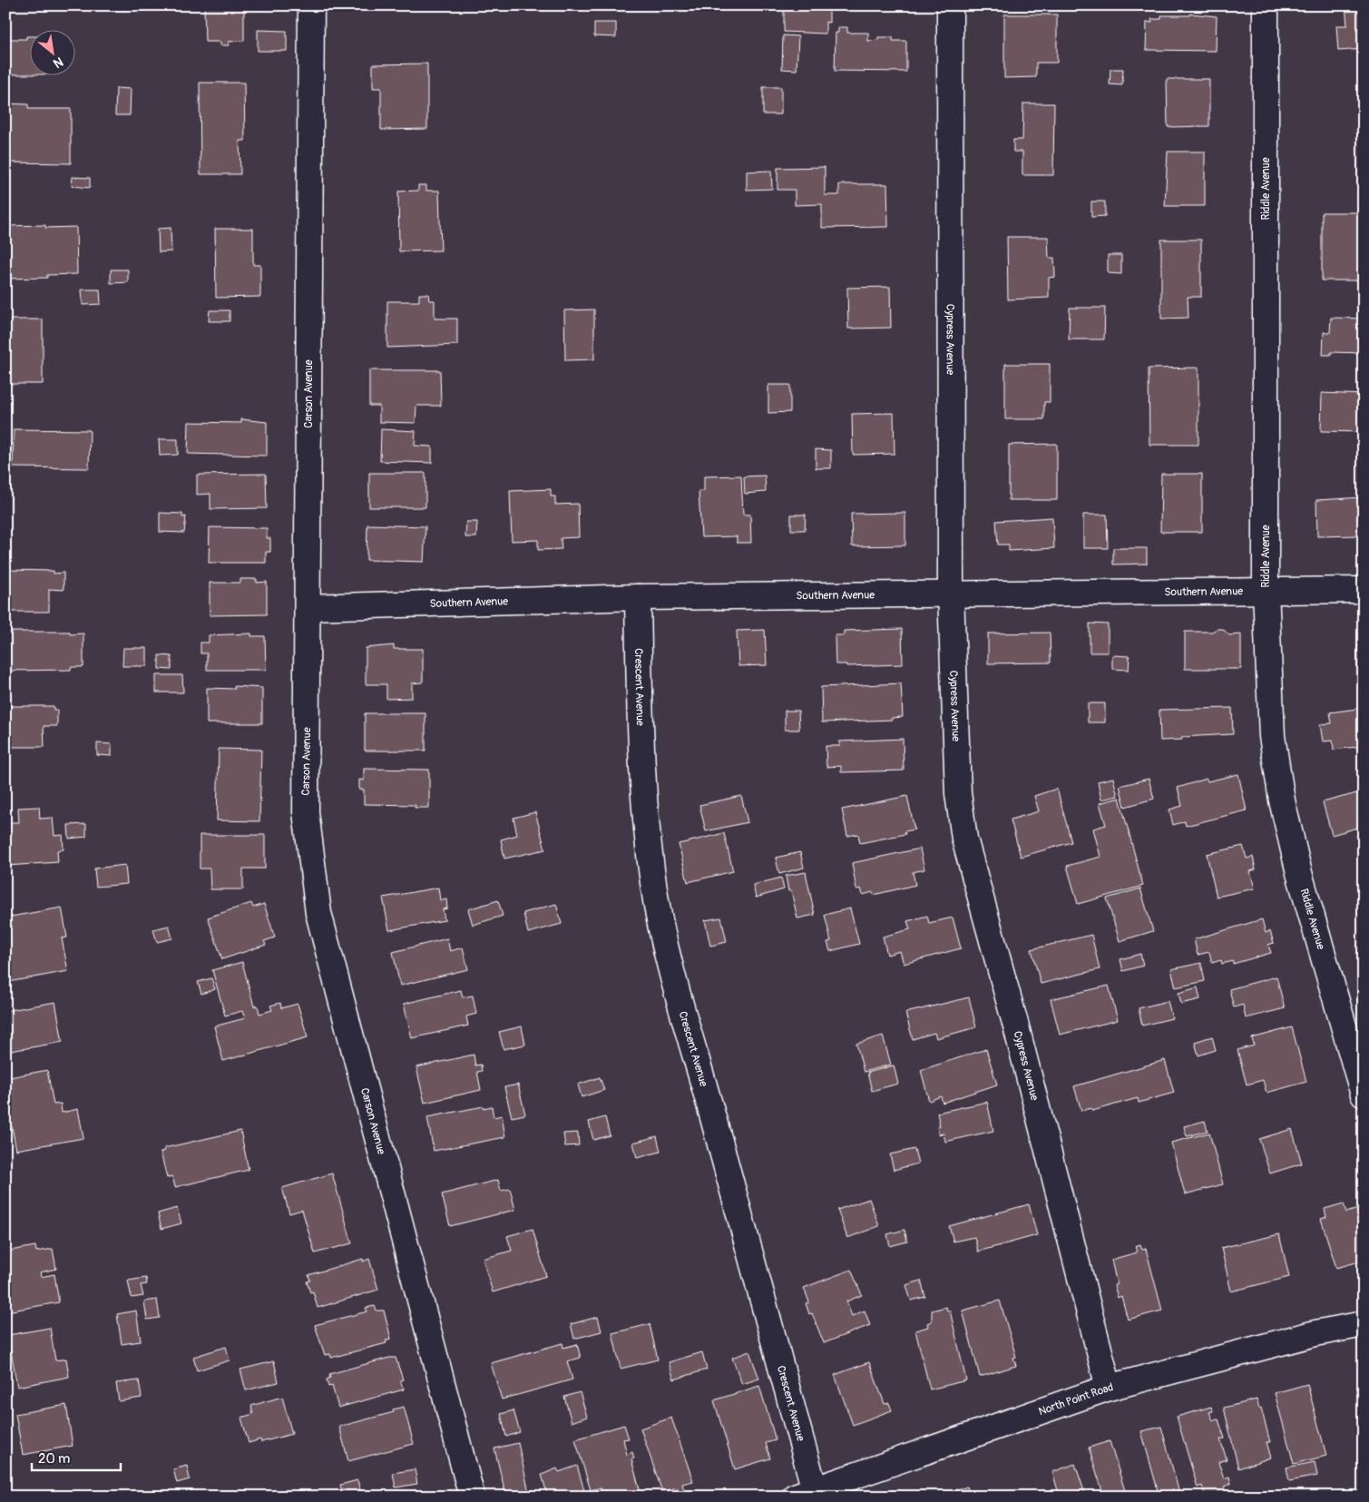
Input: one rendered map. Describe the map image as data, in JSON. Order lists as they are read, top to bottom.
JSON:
{
  "streets": {
    "street": [
      "Riddle Avenue",
      "Cypress Avenue",
      "Carson Avenue",
      "Southern Avenue",
      "Crescent Avenue",
      "North Point Road"
    ]
  },
  "crossings": [
    ["Riddle Avenue", "Southern Avenue"],
    ["Cypress Avenue", "Southern Avenue"],
    ["Cypress Avenue", "North Point Road"],
    ["Carson Avenue", "Southern Avenue"],
    ["Southern Avenue", "Crescent Avenue"],
    ["Crescent Avenue", "North Point Road"]
  ],
  "scale_bar": "20 m",
  "north": "bottom right"
}
